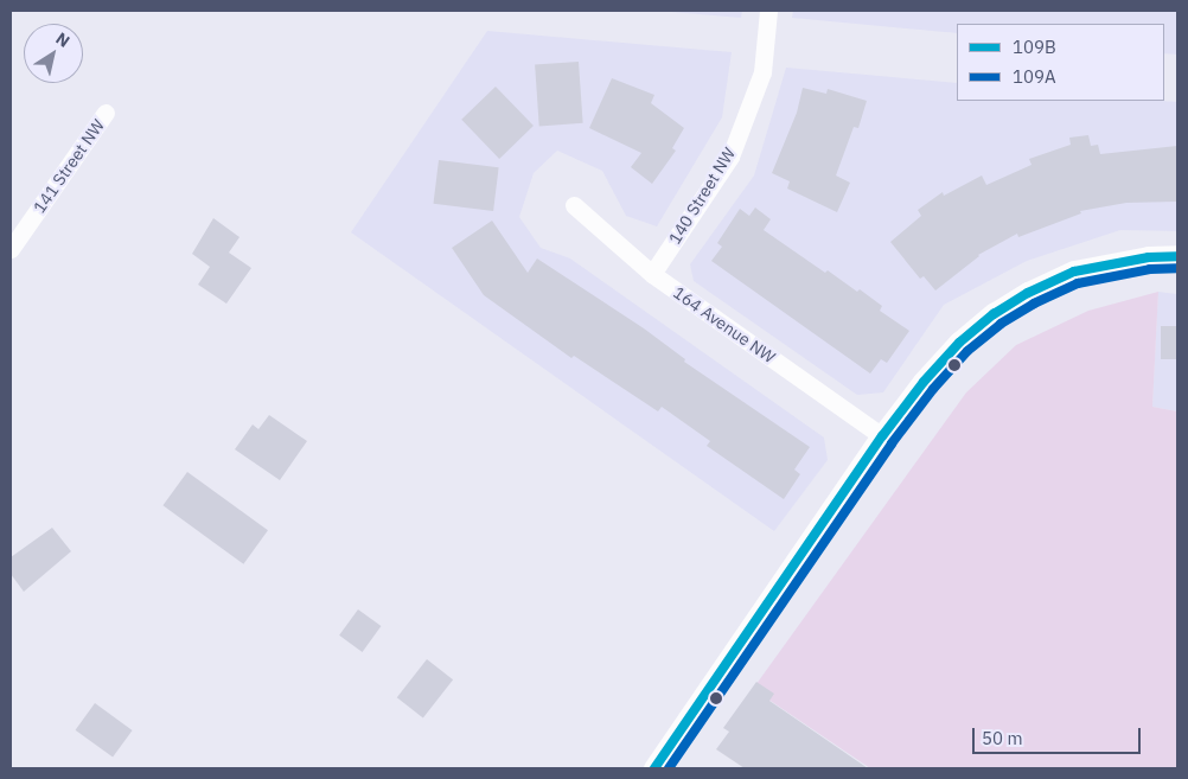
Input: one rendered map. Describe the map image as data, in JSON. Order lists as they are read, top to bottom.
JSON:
{
  "streets": {
    "street": ["141 Street NW", "140 Street NW", "164 Avenue NW"]
  },
  "crossings": [
    ["140 Street NW", "164 Avenue NW"]
  ],
  "lines": ["transit line 109B", "transit line 109A"],
  "legend": ["109B", "109A"],
  "scale_bar": "50 m",
  "north": "top right"
}
